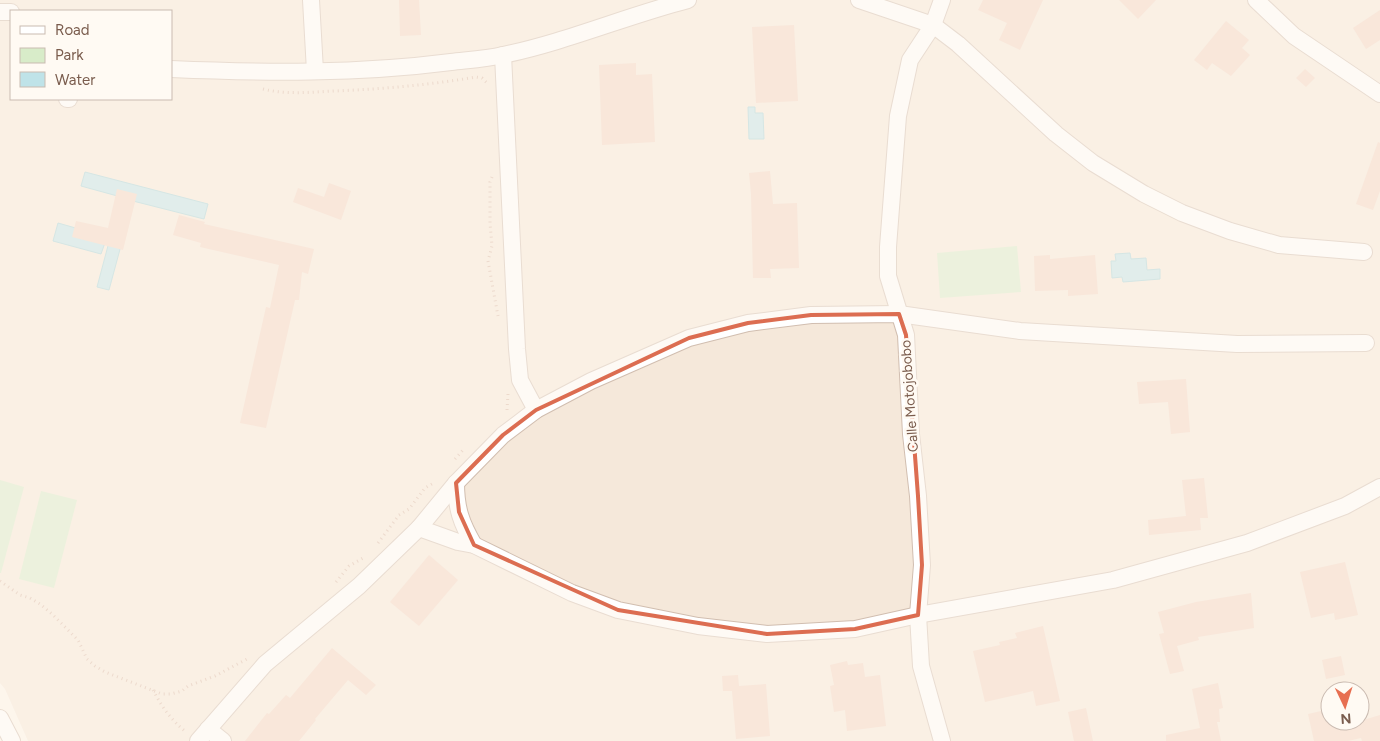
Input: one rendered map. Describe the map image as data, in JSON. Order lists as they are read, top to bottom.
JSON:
{
  "streets": {
    "street": ["Calle Motojobobo"]
  },
  "legend": ["Road", "Park", "Water"],
  "north": "bottom"
}
